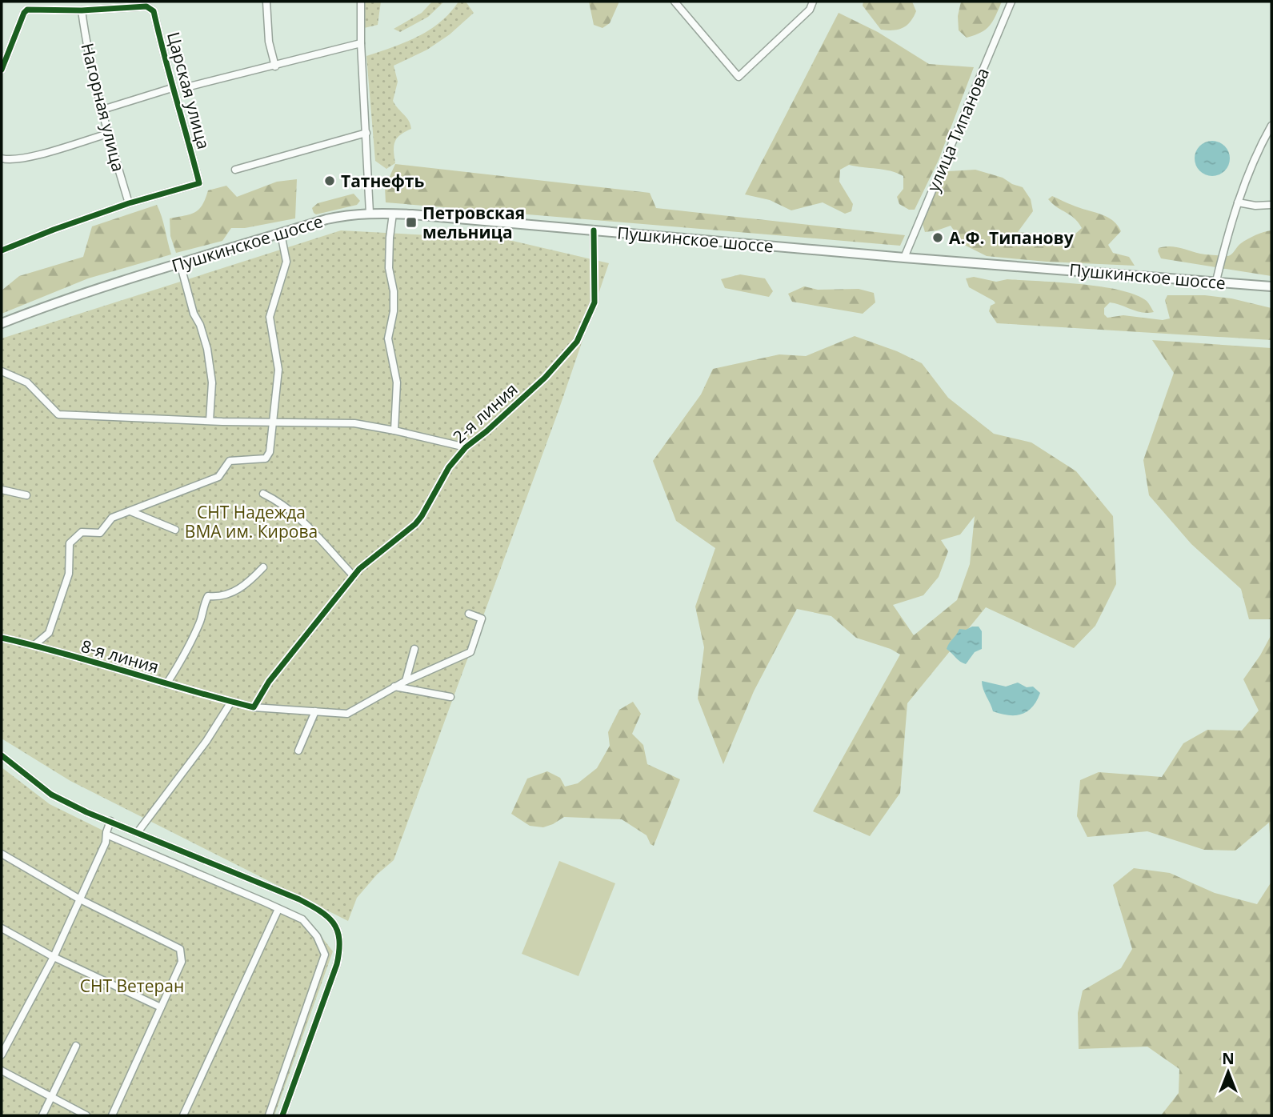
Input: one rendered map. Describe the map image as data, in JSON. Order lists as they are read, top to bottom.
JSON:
{
  "streets": {
    "main road": ["Пушкинское шоссе"],
    "street": [
      "Царская улица",
      "Нагорная улица",
      "улица Типанова",
      "2-я линия",
      "8-я линия"
    ]
  },
  "crossings": [
    ["Царская улица", "Нагорная улица"],
    ["улица Типанова", "Пушкинское шоссе"],
    ["Пушкинское шоссе", "2-я линия"]
  ],
  "parks": ["СНТ Надежда ВМА им. Кирова", "СНТ Ветеран"],
  "places": {
    "other": ["Татнефть", "А.Ф. Типанову"],
    "transit": ["Петровская мельница"]
  },
  "north": "top"
}
